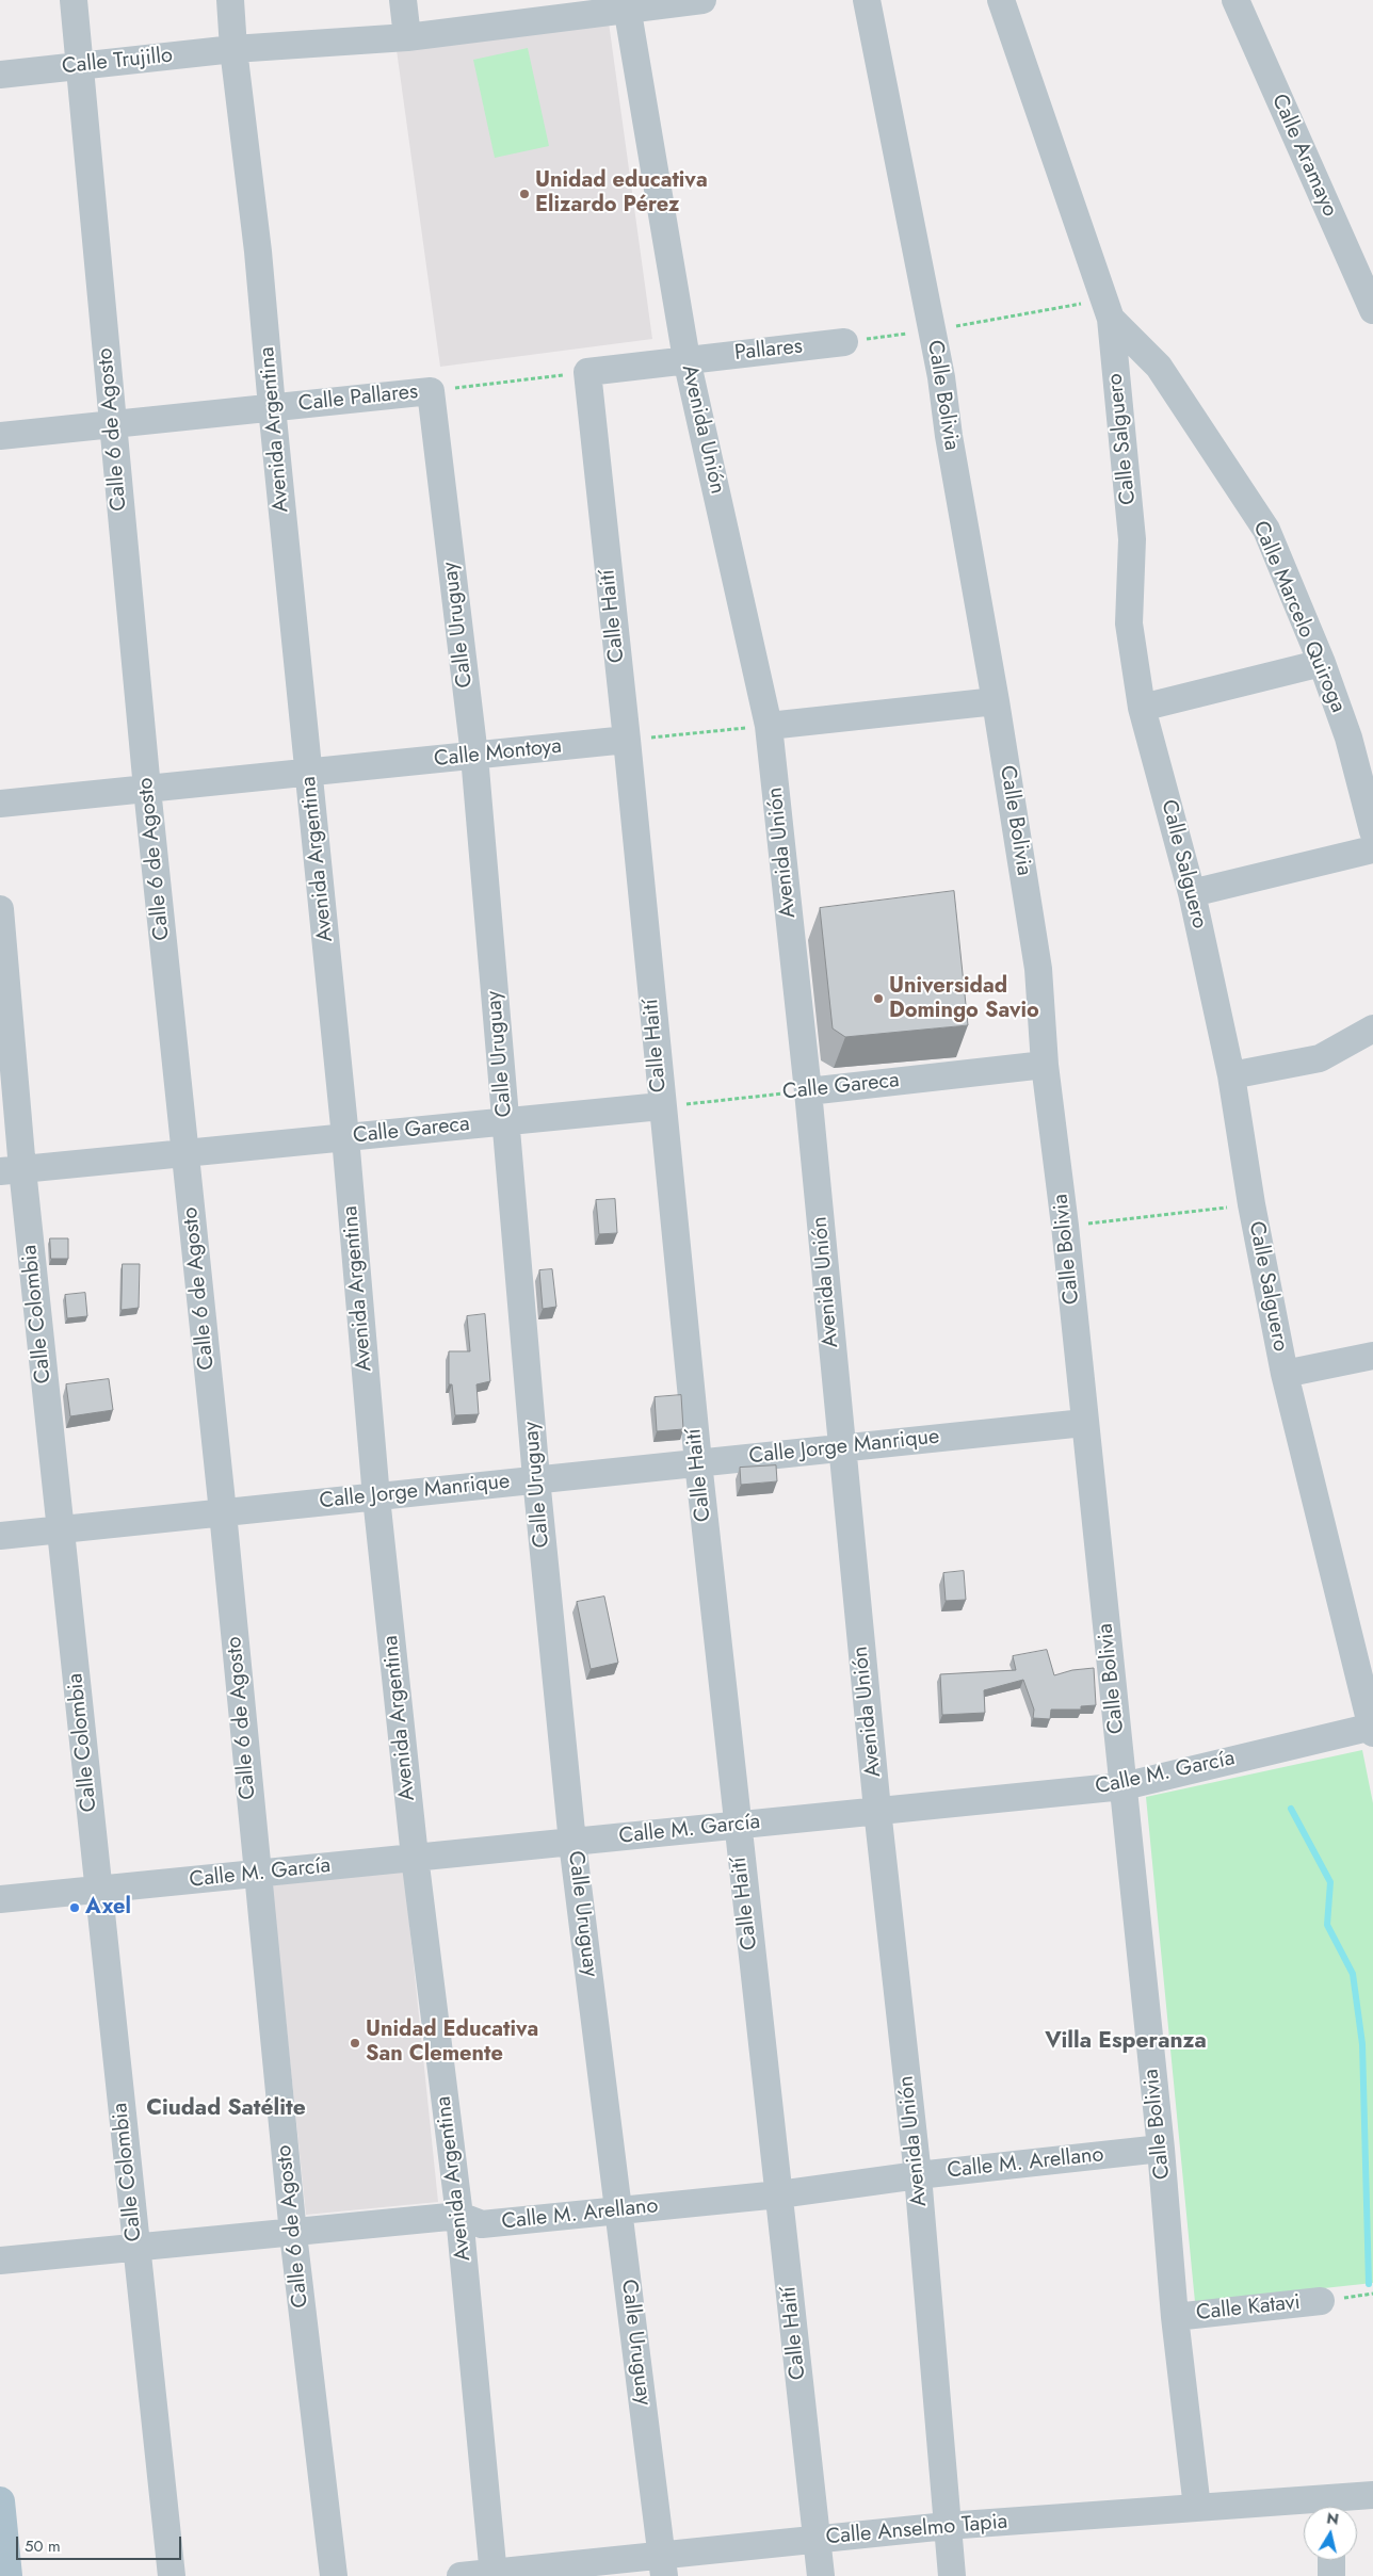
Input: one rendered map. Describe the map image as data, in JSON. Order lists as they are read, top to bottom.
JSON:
{
  "streets": {
    "street": [
      "Calle Trujillo",
      "Calle Aramayo",
      "Pallares",
      "Calle Bolivia",
      "Calle Pallares",
      "Calle 6 de Agosto",
      "Avenida Argentina",
      "Avenida Unión",
      "Calle Salguero",
      "Calle Haití",
      "Calle Marcelo Quiroga",
      "Calle Uruguay",
      "Calle Montoya",
      "Calle Gareca",
      "Calle Colombia",
      "Calle Jorge Manrique",
      "Calle M. García",
      "Calle M. Arellano",
      "Calle Katavi",
      "Calle Anselmo Tapia"
    ]
  },
  "crossings": [
    ["Calle Trujillo", "Calle 6 de Agosto"],
    ["Calle Trujillo", "Avenida Argentina"],
    ["Calle Trujillo", "Avenida Unión"],
    ["Pallares", "Avenida Unión"],
    ["Pallares", "Calle Haití"],
    ["Calle Bolivia", "Calle Gareca"],
    ["Calle Bolivia", "Calle Jorge Manrique"],
    ["Calle Bolivia", "Calle M. García"],
    ["Calle Bolivia", "Calle M. Arellano"],
    ["Calle Bolivia", "Calle Katavi"],
    ["Calle Bolivia", "Calle Anselmo Tapia"],
    ["Calle Pallares", "Calle 6 de Agosto"],
    ["Calle Pallares", "Avenida Argentina"],
    ["Calle Pallares", "Calle Uruguay"],
    ["Calle 6 de Agosto", "Calle Montoya"],
    ["Calle 6 de Agosto", "Calle Gareca"],
    ["Calle 6 de Agosto", "Calle Jorge Manrique"],
    ["Calle 6 de Agosto", "Calle M. García"],
    ["Calle 6 de Agosto", "Calle M. Arellano"],
    ["Avenida Argentina", "Calle Montoya"],
    ["Avenida Argentina", "Calle Gareca"],
    ["Avenida Argentina", "Calle Jorge Manrique"],
    ["Avenida Argentina", "Calle M. García"],
    ["Avenida Argentina", "Calle M. Arellano"],
    ["Avenida Argentina", "Calle Anselmo Tapia"],
    ["Avenida Unión", "Calle Gareca"],
    ["Avenida Unión", "Calle Jorge Manrique"],
    ["Avenida Unión", "Calle M. García"],
    ["Avenida Unión", "Calle M. Arellano"],
    ["Avenida Unión", "Calle Anselmo Tapia"],
    ["Calle Salguero", "Calle Marcelo Quiroga"],
    ["Calle Salguero", "Calle M. García"],
    ["Calle Haití", "Calle Montoya"],
    ["Calle Haití", "Calle Gareca"],
    ["Calle Haití", "Calle Jorge Manrique"],
    ["Calle Haití", "Calle M. García"],
    ["Calle Haití", "Calle M. Arellano"],
    ["Calle Haití", "Calle Anselmo Tapia"],
    ["Calle Uruguay", "Calle Montoya"],
    ["Calle Uruguay", "Calle Gareca"],
    ["Calle Uruguay", "Calle Jorge Manrique"],
    ["Calle Uruguay", "Calle M. García"],
    ["Calle Uruguay", "Calle M. Arellano"],
    ["Calle Uruguay", "Calle Anselmo Tapia"],
    ["Calle Gareca", "Calle Colombia"],
    ["Calle Colombia", "Calle Jorge Manrique"],
    ["Calle Colombia", "Calle M. García"],
    ["Calle Colombia", "Calle M. Arellano"]
  ],
  "districts": ["Villa Esperanza", "Ciudad Satélite"],
  "places": [
    "Unidad educativa Elizardo Pérez",
    "Universidad Domingo Savio",
    "Axel",
    "Unidad Educativa San Clemente"
  ],
  "scale_bar": "50 m",
  "north": "top"
}
